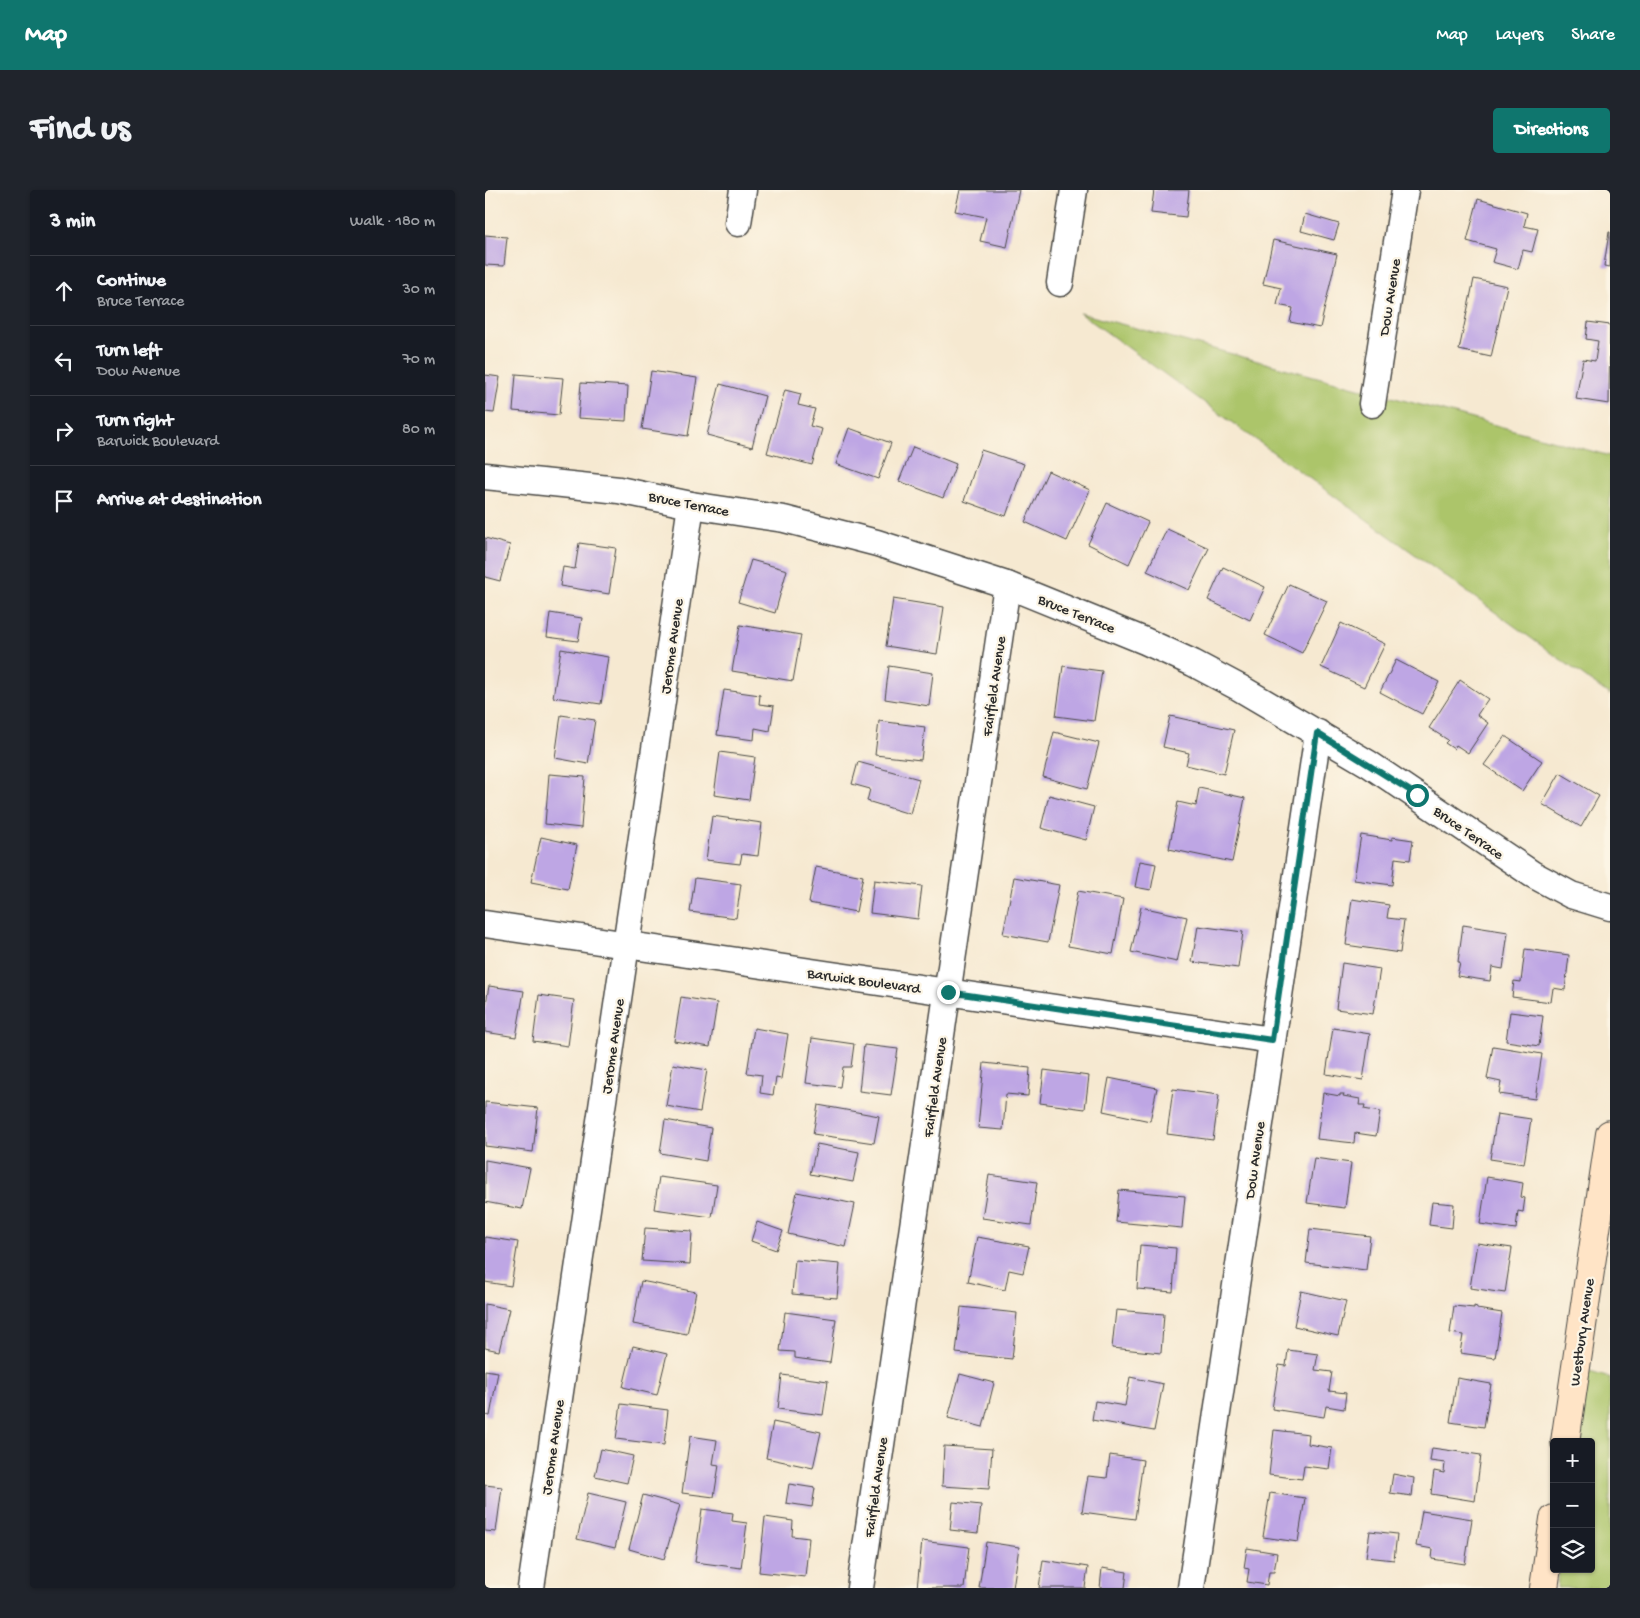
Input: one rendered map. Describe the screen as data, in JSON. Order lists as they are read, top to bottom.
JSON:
{
  "streets": {
    "main road": ["Westbury Avenue"],
    "street": [
      "Dow Avenue",
      "Bruce Terrace",
      "Jerome Avenue",
      "Fairfield Avenue",
      "Barwick Boulevard"
    ]
  },
  "crossings": [
    ["Dow Avenue", "Bruce Terrace"],
    ["Dow Avenue", "Barwick Boulevard"],
    ["Bruce Terrace", "Jerome Avenue"],
    ["Bruce Terrace", "Fairfield Avenue"],
    ["Jerome Avenue", "Barwick Boulevard"],
    ["Fairfield Avenue", "Barwick Boulevard"]
  ],
  "page": {
    "header": "Map",
    "nav": ["Map", "Layers", "Share"],
    "buttons": "Directions",
    "title": "Find us",
    "heading": ["3 min", "Walk · 180 m"],
    "list": [
      ["Continue", "Bruce Terrace", "30 m"],
      ["Turn left", "Dow Avenue", "70 m"],
      ["Turn right", "Barwick Boulevard", "80 m"],
      "Arrive at destination"
    ],
    "map_buttons": ["+", "−"]
  }
}
